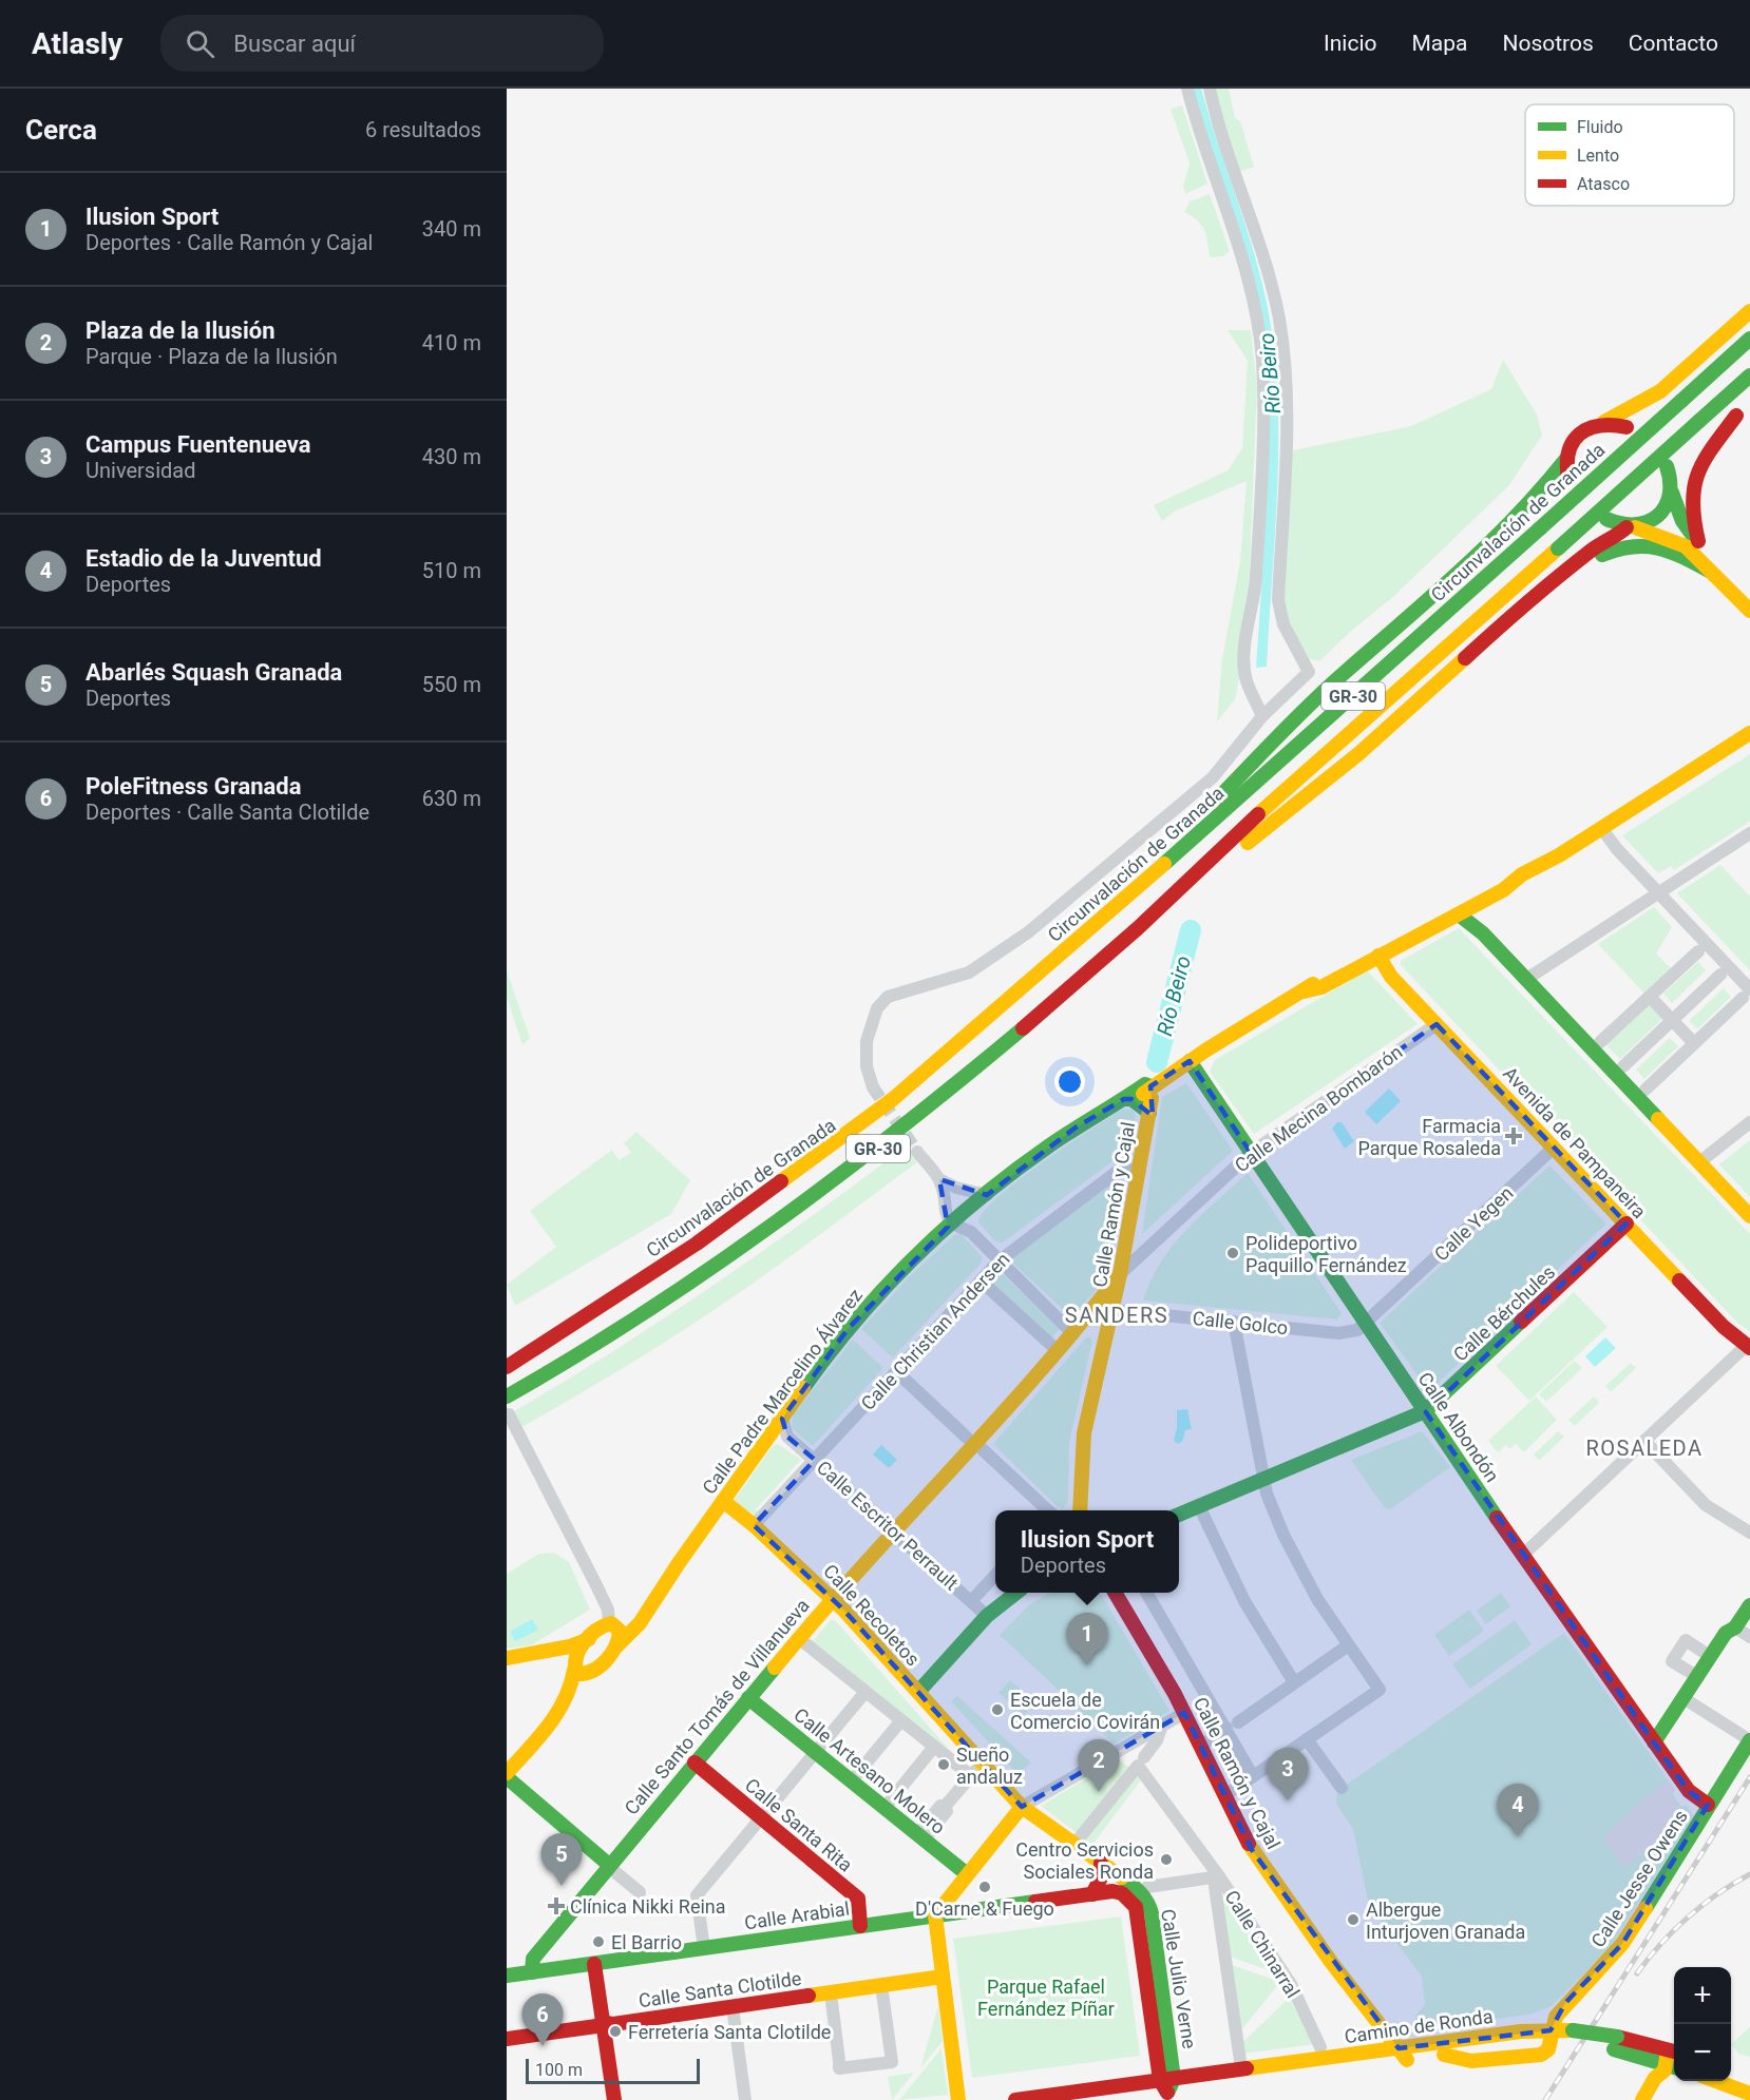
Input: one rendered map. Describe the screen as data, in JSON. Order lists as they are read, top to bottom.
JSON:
{
  "streets": {
    "main road": [
      "Circunvalación de Granada",
      "GR-30",
      "Avenida de Pampaneira",
      "Calle Ramón y Cajal",
      "Calle Bérchules",
      "Calle Padre Marcelino Álvarez",
      "Calle Albondón",
      "Calle Recoletos",
      "Calle Santo Tomás de Villanueva",
      "Calle Artesano Molero",
      "Calle Santa Rita",
      "Calle Jesse Owens",
      "Calle Arabial",
      "Calle Julio Verne",
      "Calle Santa Clotilde",
      "Camino de Ronda"
    ],
    "street": [
      "Calle Mecina Bombarón",
      "Calle Yegen",
      "Calle Golco",
      "Calle Christian Andersen",
      "Calle Escritor Perrault",
      "Calle Chinarral"
    ]
  },
  "crossings": [
    ["Calle Mecina Bombarón", "Avenida de Pampaneira"],
    ["Calle Mecina Bombarón", "Calle Ramón y Cajal"],
    ["Calle Mecina Bombarón", "Calle Albondón"],
    ["Calle Mecina Bombarón", "Calle Santo Tomás de Villanueva"],
    ["Avenida de Pampaneira", "Calle Yegen"],
    ["Avenida de Pampaneira", "Calle Bérchules"],
    ["Avenida de Pampaneira", "Calle Padre Marcelino Álvarez"],
    ["Calle Ramón y Cajal", "Calle Golco"],
    ["Calle Ramón y Cajal", "Calle Christian Andersen"],
    ["Calle Ramón y Cajal", "Calle Padre Marcelino Álvarez"],
    ["Calle Ramón y Cajal", "Calle Santo Tomás de Villanueva"],
    ["Calle Ramón y Cajal", "Camino de Ronda"],
    ["Calle Yegen", "Calle Golco"],
    ["Calle Yegen", "Calle Albondón"],
    ["Calle Bérchules", "Calle Albondón"],
    ["Calle Golco", "Calle Albondón"],
    ["Calle Christian Andersen", "Calle Escritor Perrault"],
    ["Calle Christian Andersen", "Calle Recoletos"],
    ["Calle Padre Marcelino Álvarez", "Calle Albondón"],
    ["Calle Padre Marcelino Álvarez", "Calle Recoletos"],
    ["Calle Albondón", "Calle Jesse Owens"],
    ["Calle Escritor Perrault", "Calle Santo Tomás de Villanueva"],
    ["Calle Recoletos", "Calle Santo Tomás de Villanueva"],
    ["Calle Recoletos", "Calle Julio Verne"],
    ["Calle Santo Tomás de Villanueva", "Calle Artesano Molero"],
    ["Calle Santo Tomás de Villanueva", "Calle Santa Rita"],
    ["Calle Santo Tomás de Villanueva", "Calle Arabial"],
    ["Calle Santa Rita", "Calle Arabial"],
    ["Calle Jesse Owens", "Camino de Ronda"],
    ["Calle Arabial", "Calle Julio Verne"],
    ["Calle Julio Verne", "Camino de Ronda"]
  ],
  "districts": ["SANDERS", "ROSALEDA"],
  "water": ["Río Beiro"],
  "parks": ["Parque Rafael Fernández Píñar"],
  "places": {
    "health": ["Farmacia Parque Rosaleda", "Clínica Nikki Reina"],
    "other": [
      "Polideportivo Paquillo Fernández",
      "Escuela de Comercio Covirán",
      "Sueño andaluz",
      "Centro Servicios Sociales Ronda",
      "D'Carne & Fuego",
      "Albergue Inturjoven Granada",
      "El Barrio",
      "Ferretería Santa Clotilde"
    ]
  },
  "legend": ["Fluido", "Lento", "Atasco"],
  "scale_bar": "100 m",
  "page": {
    "header": "Atlasly",
    "search": "Buscar aquí",
    "nav": [
      "Inicio",
      "Mapa",
      "Nosotros",
      "Contacto"
    ],
    "heading": ["Cerca", "6 resultados"],
    "list": [
      {
        "mark": "1",
        "name": "Ilusion Sport",
        "note": "Deportes · Calle Ramón y Cajal",
        "value": "340 m"
      },
      {
        "mark": "2",
        "name": "Plaza de la Ilusión",
        "note": "Parque · Plaza de la Ilusión",
        "value": "410 m"
      },
      {
        "mark": "3",
        "name": "Campus Fuentenueva",
        "note": "Universidad",
        "value": "430 m"
      },
      {
        "mark": "4",
        "name": "Estadio de la Juventud",
        "note": "Deportes",
        "value": "510 m"
      },
      {
        "mark": "5",
        "name": "Abarlés Squash Granada",
        "note": "Deportes",
        "value": "550 m"
      },
      {
        "mark": "6",
        "name": "PoleFitness Granada",
        "note": "Deportes · Calle Santa Clotilde",
        "value": "630 m"
      }
    ],
    "popup": ["Ilusion Sport", "Deportes"],
    "pins": [
      "1",
      "2",
      "3",
      "4",
      "5",
      "6"
    ],
    "map_buttons": ["+", "−"],
    "scale": "100 m"
  }
}
